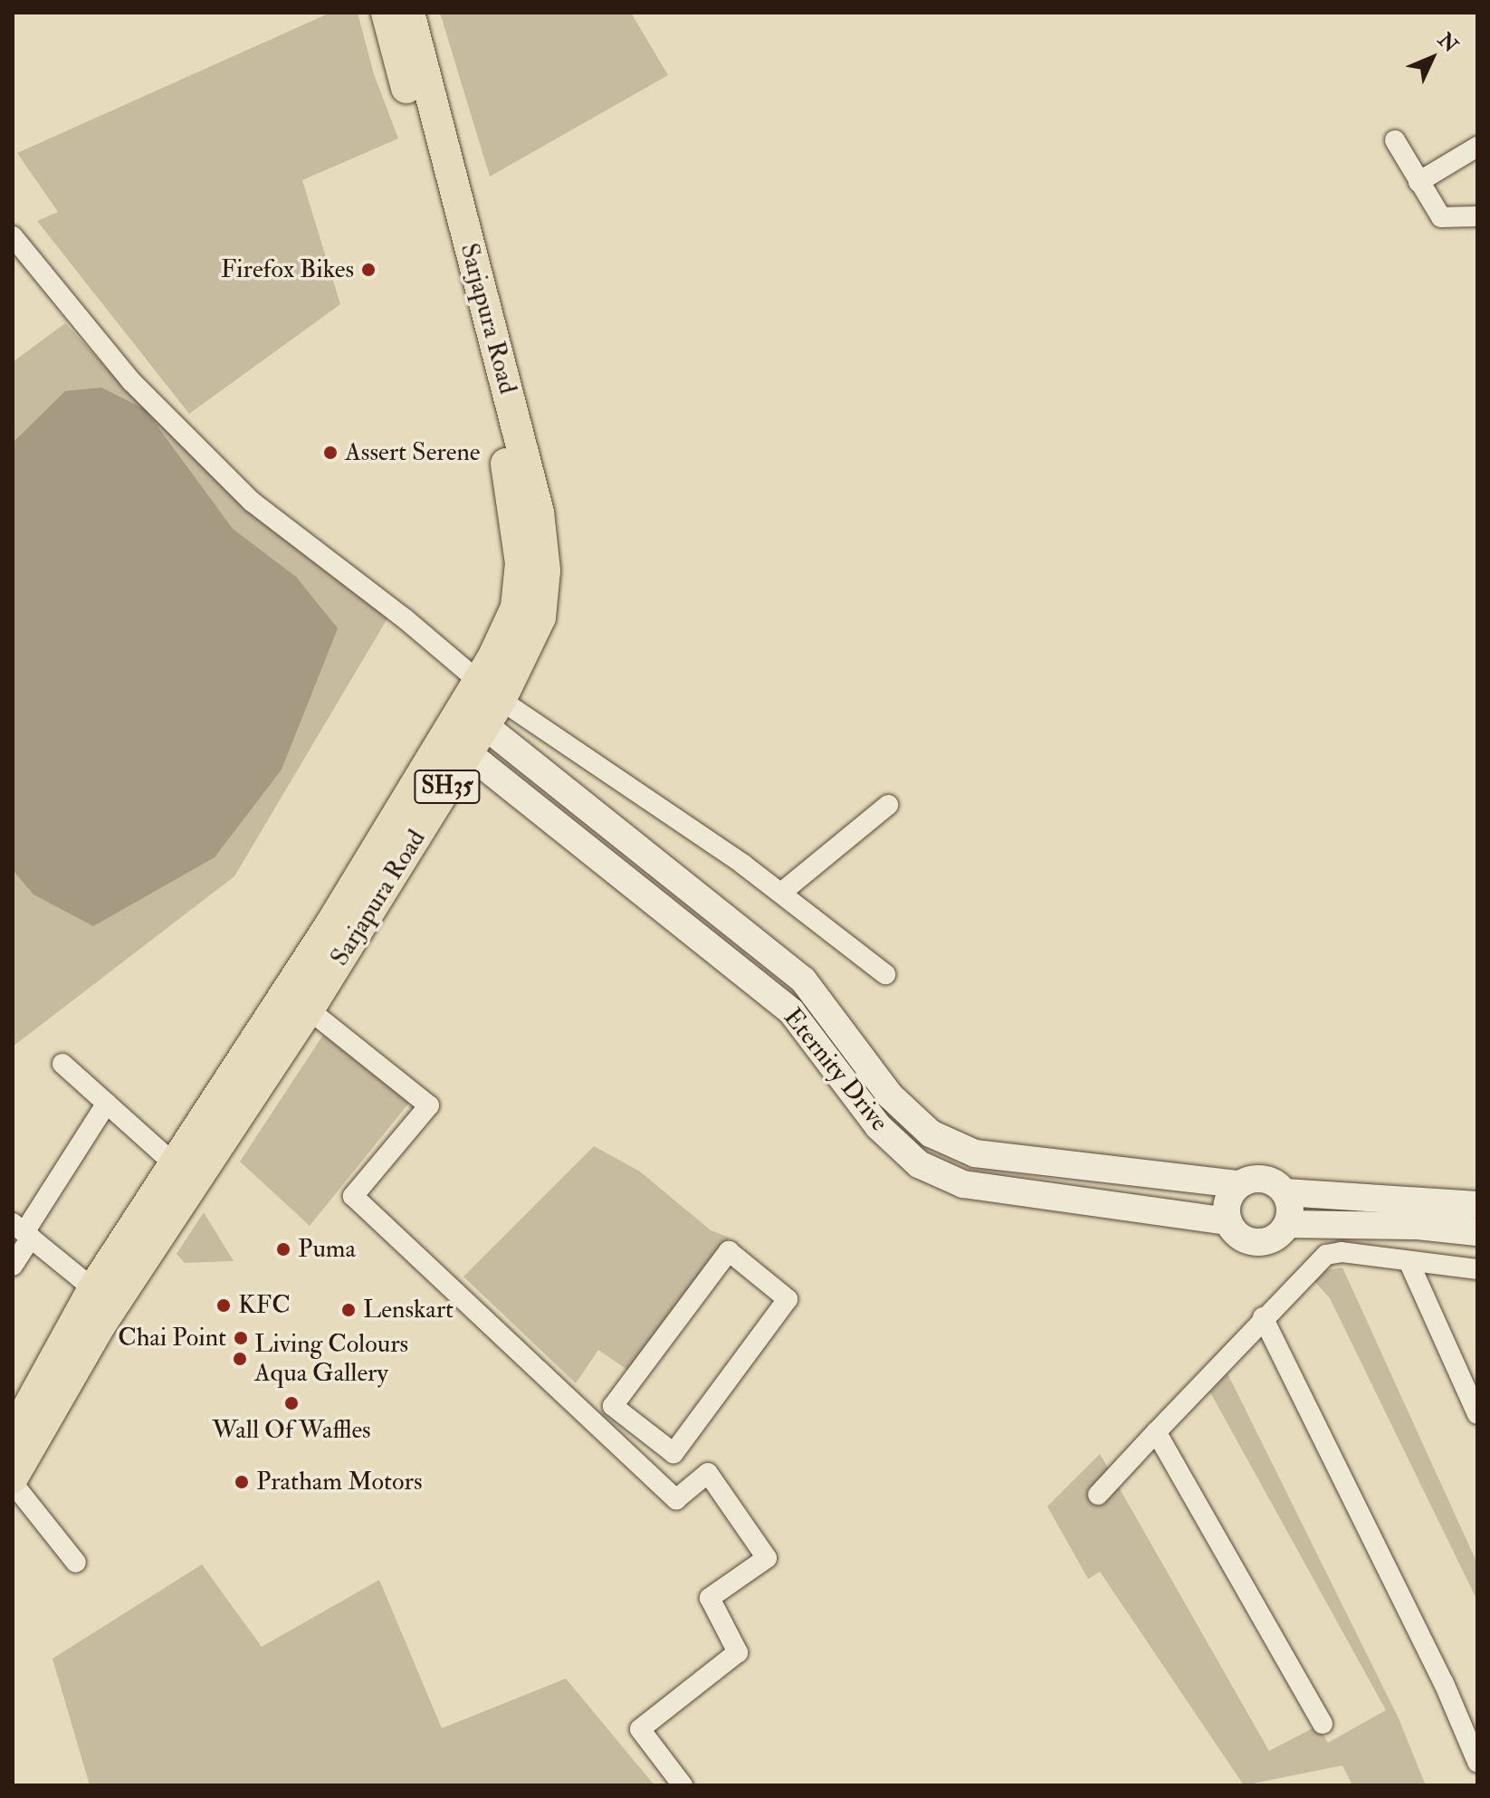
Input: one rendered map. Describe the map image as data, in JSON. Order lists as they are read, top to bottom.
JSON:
{
  "streets": {
    "main road": ["Sarjapura Road", "SH35"],
    "street": ["Eternity Drive"]
  },
  "crossings": [
    ["Sarjapura Road", "Eternity Drive"]
  ],
  "places": [
    "Firefox Bikes",
    "Assert Serene",
    "Puma",
    "KFC",
    "Lenskart",
    "Chai Point",
    "Living Colours Aqua Gallery",
    "Wall Of Waffles",
    "Pratham Motors"
  ],
  "north": "top right"
}
